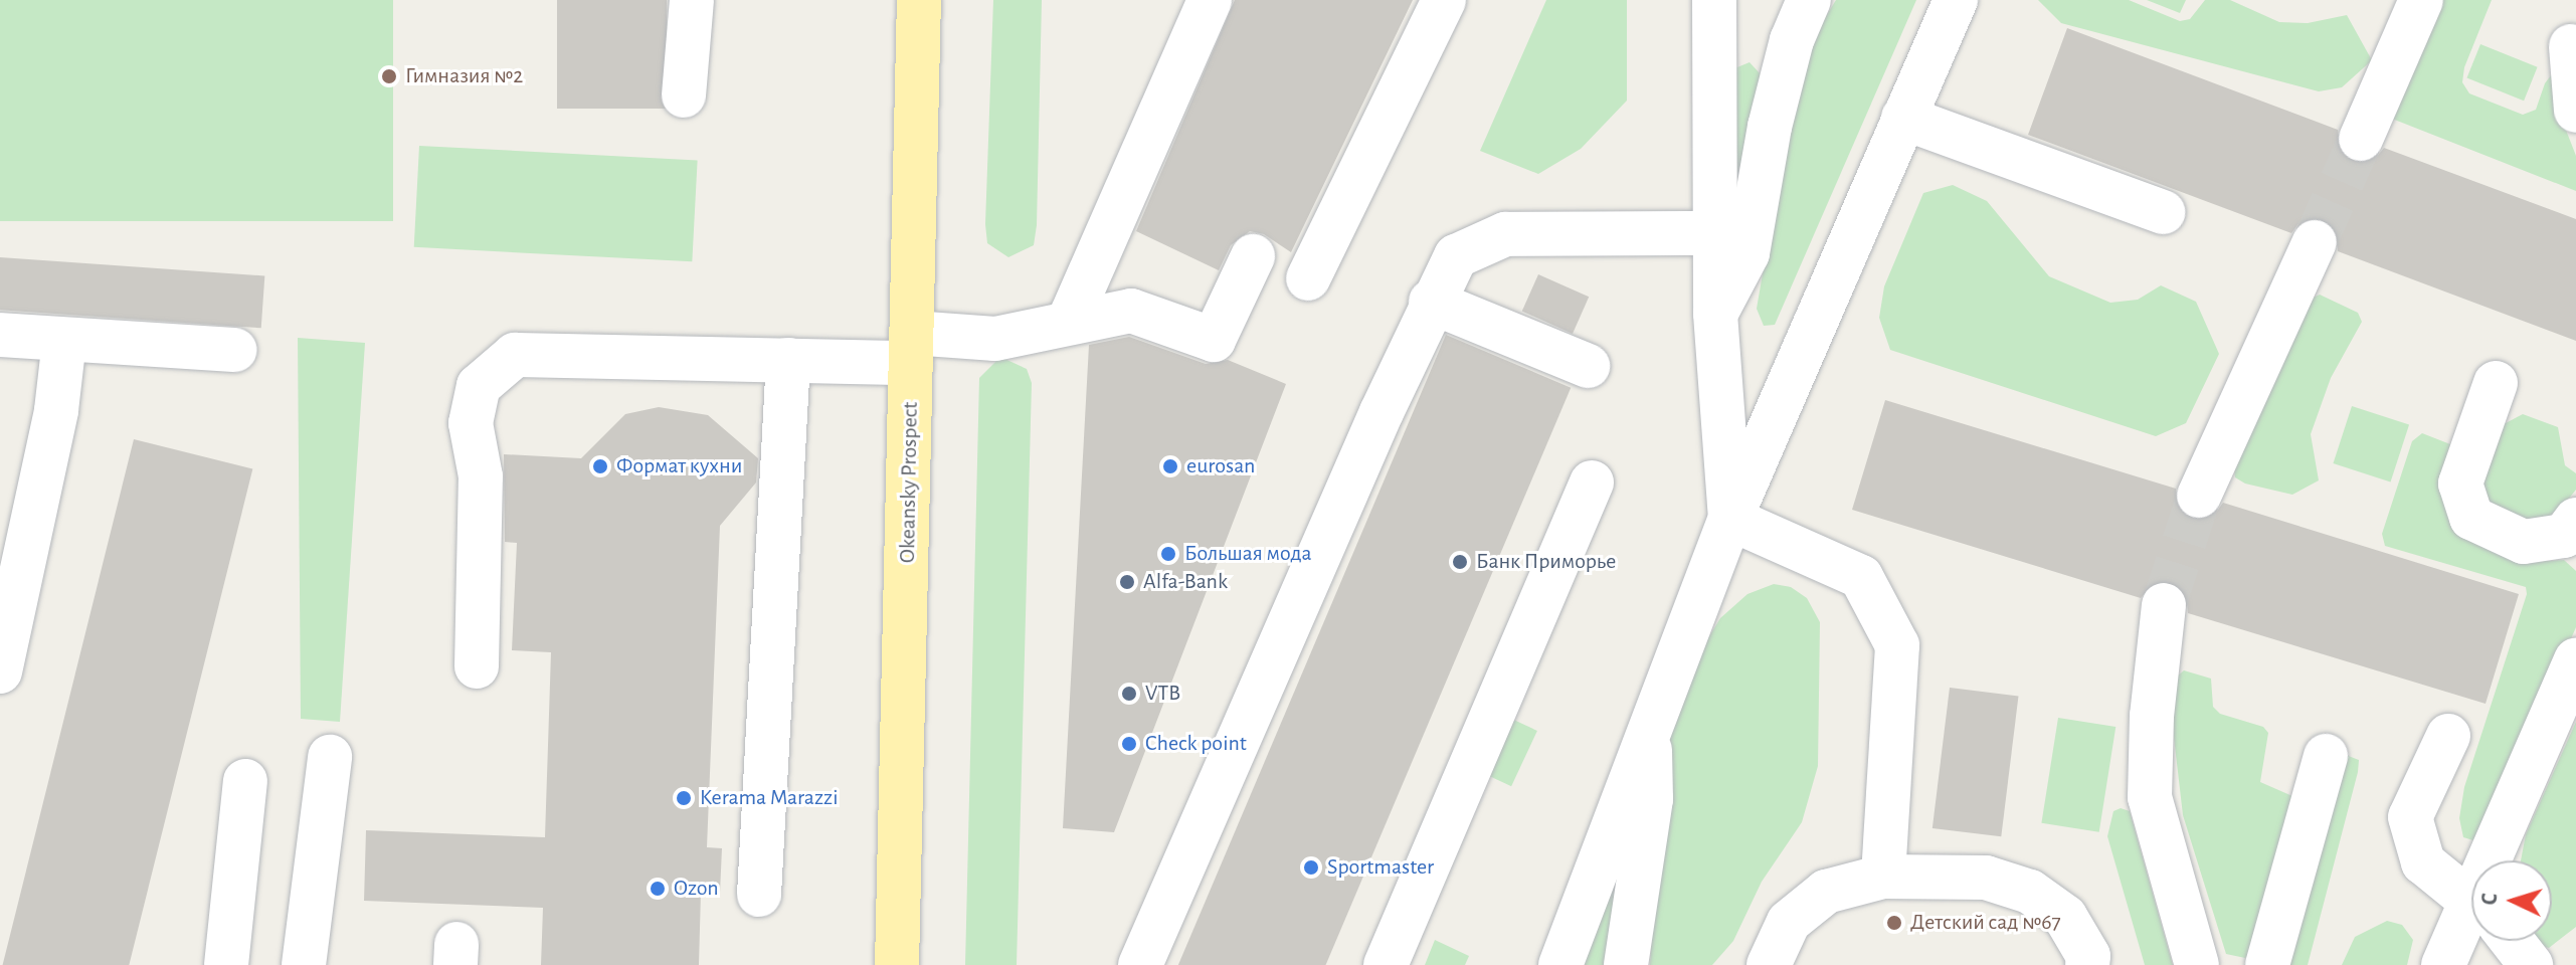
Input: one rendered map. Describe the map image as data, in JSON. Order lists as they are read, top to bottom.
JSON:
{
  "streets": {
    "main road": ["Okeansky Prospect"]
  },
  "places": [
    "Гимназия №2",
    "Формат кухни",
    "eurosan",
    "Большая мода",
    "Банк Приморье",
    "Alfa-Bank",
    "VTB",
    "Check point",
    "Kerama Marazzi",
    "Sportmaster",
    "Ozon",
    "Детский сад №67"
  ],
  "north": "left"
}
